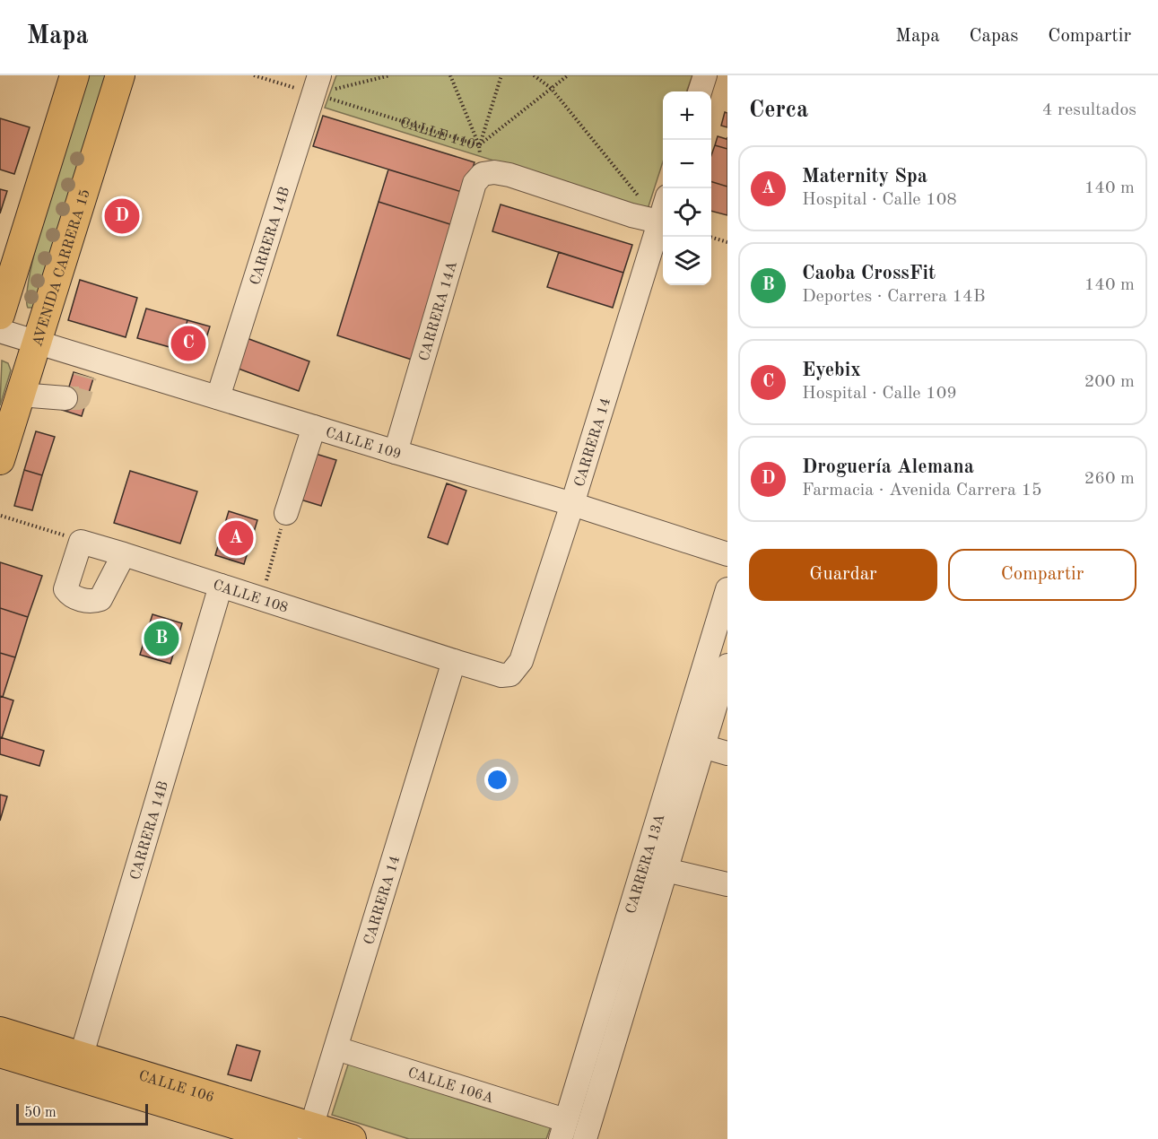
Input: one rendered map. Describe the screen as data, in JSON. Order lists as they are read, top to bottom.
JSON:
{
  "streets": {
    "main road": ["AVENIDA CARRERA 15", "CALLE 106"],
    "street": [
      "CARRERA 14B",
      "CARRERA 14A",
      "CARRERA 14",
      "CALLE 109",
      "CALLE 108",
      "CARRERA 13A",
      "CALLE 106A"
    ],
    "path": ["CALLE 110"]
  },
  "crossings": [
    ["CALLE 110", "CARRERA 14B"],
    ["CALLE 110", "CARRERA 14A"],
    ["CARRERA 14B", "CALLE 109"],
    ["CARRERA 14B", "CALLE 108"],
    ["CARRERA 14B", "CALLE 106"],
    ["AVENIDA CARRERA 15", "CALLE 109"],
    ["CARRERA 14A", "CALLE 109"],
    ["CARRERA 14", "CALLE 109"],
    ["CARRERA 14", "CALLE 108"],
    ["CARRERA 14", "CALLE 106A"],
    ["CARRERA 14", "CALLE 106"],
    ["CARRERA 13A", "CALLE 106A"]
  ],
  "scale_bar": "50 m",
  "page": {
    "header": "Mapa",
    "nav": ["Mapa", "Capas", "Compartir"],
    "heading": ["Cerca", "4 resultados"],
    "map_buttons": ["+", "−"],
    "list": [
      {
        "mark": "A",
        "name": "Maternity Spa",
        "note": "Hospital · Calle 108",
        "value": "140 m"
      },
      {
        "mark": "B",
        "name": "Caoba CrossFit",
        "note": "Deportes · Carrera 14B",
        "value": "140 m"
      },
      {
        "mark": "C",
        "name": "Eyebix",
        "note": "Hospital · Calle 109",
        "value": "200 m"
      },
      {
        "mark": "D",
        "name": "Droguería Alemana",
        "note": "Farmacia · Avenida Carrera 15",
        "value": "260 m"
      }
    ],
    "pins": [
      "D",
      "C",
      "A",
      "B"
    ],
    "buttons": ["Guardar", "Compartir"],
    "scale": "50 m"
  }
}
